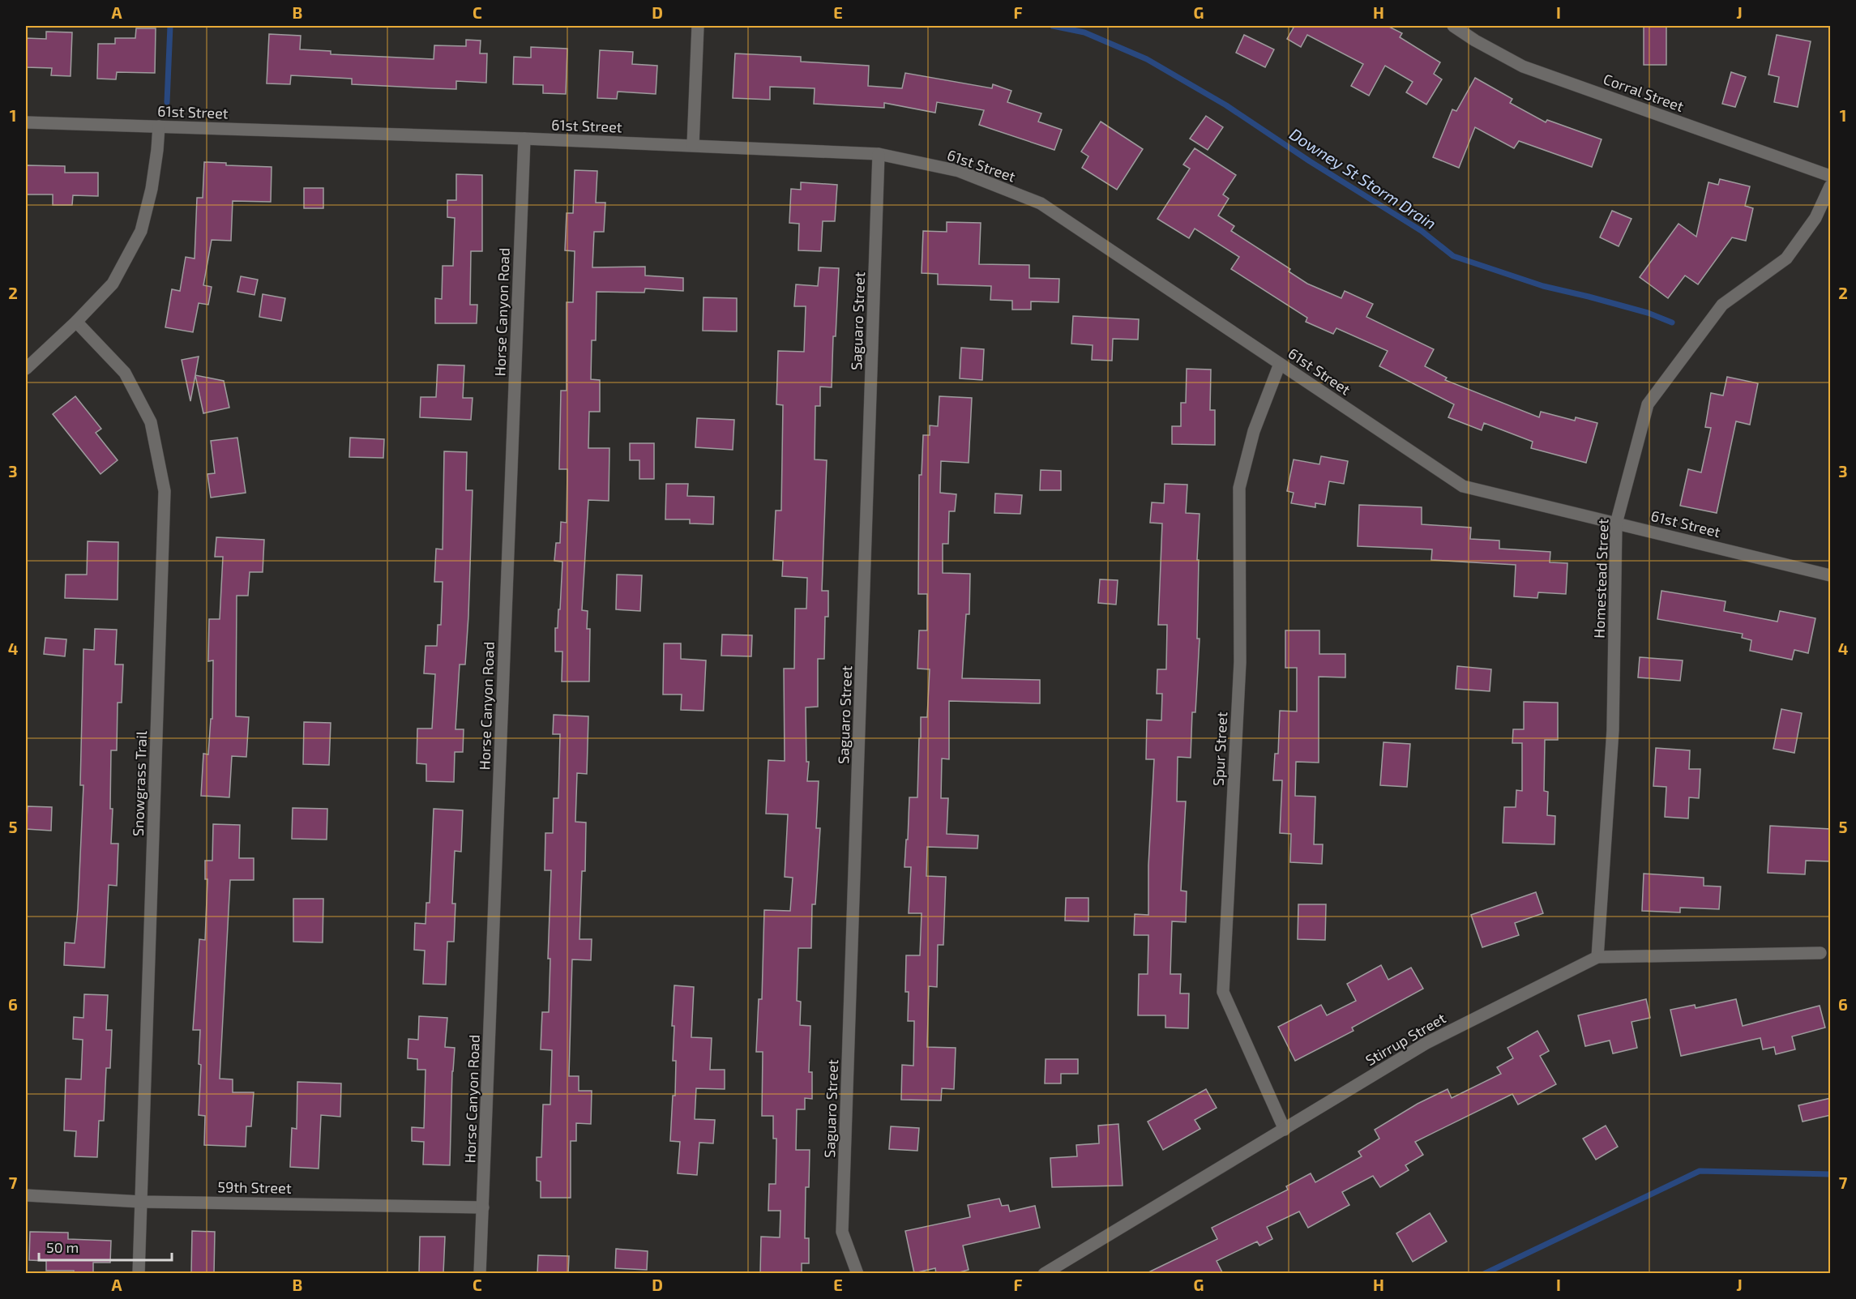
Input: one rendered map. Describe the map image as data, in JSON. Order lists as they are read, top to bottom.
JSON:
{
  "streets": {
    "street": [
      "Corral Street",
      "61st Street",
      "Horse Canyon Road",
      "Saguaro Street",
      "Homestead Street",
      "Spur Street",
      "Snowgrass Trail",
      "Stirrup Street",
      "59th Street"
    ]
  },
  "crossings": [
    ["61st Street", "Horse Canyon Road"],
    ["61st Street", "Saguaro Street"],
    ["61st Street", "Homestead Street"],
    ["61st Street", "Spur Street"],
    ["Horse Canyon Road", "59th Street"],
    ["Homestead Street", "Stirrup Street"],
    ["Spur Street", "Stirrup Street"],
    ["Snowgrass Trail", "59th Street"]
  ],
  "water": ["Downey St Storm Drain"],
  "scale_bar": "50 m",
  "grid": {
    "columns": [
      "A",
      "B",
      "C",
      "D",
      "E",
      "F",
      "G",
      "H",
      "I",
      "J"
    ],
    "rows": [
      "1",
      "2",
      "3",
      "4",
      "5",
      "6",
      "7"
    ]
  }
}
